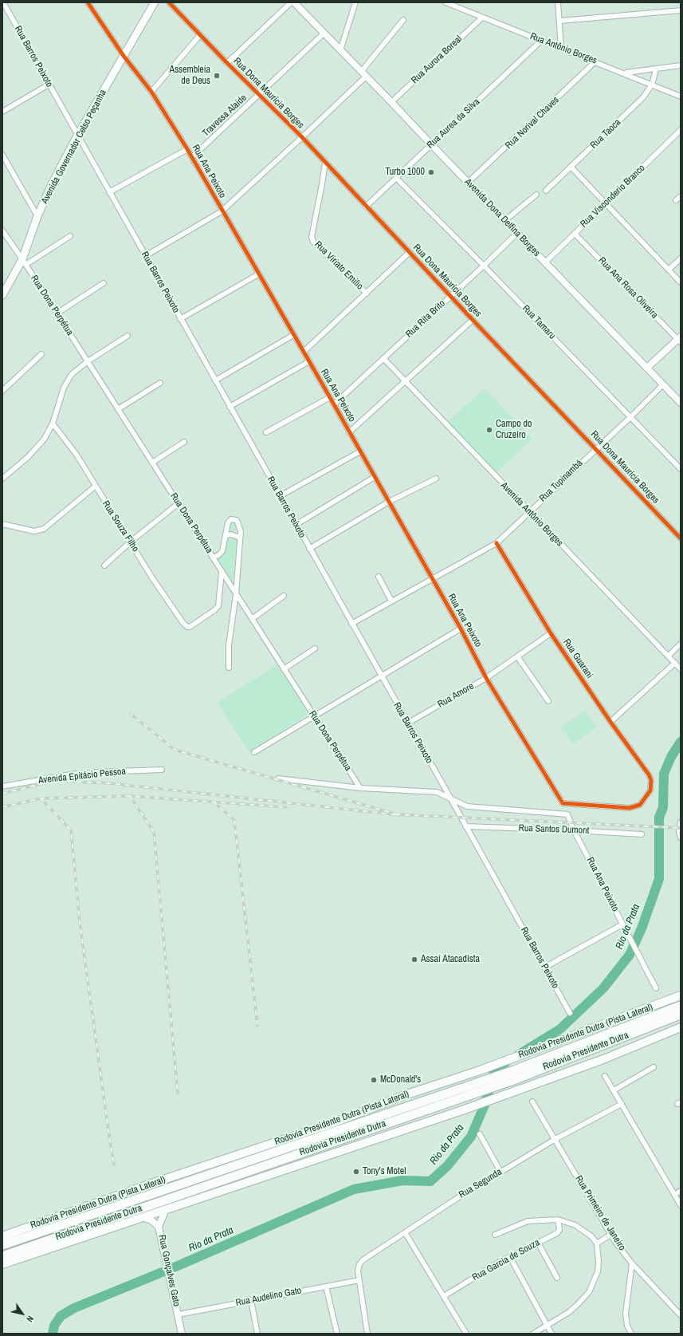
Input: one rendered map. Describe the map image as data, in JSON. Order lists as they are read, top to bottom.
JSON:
{
  "streets": {
    "highway": ["Rodovia Presidente Dutra (Pista Lateral)", "Rodovia Presidente Dutra"],
    "main road": ["Avenida Governador Celso Peçanha"],
    "street": [
      "Rua Antônio Borges",
      "Rua Barros Peixoto",
      "Rua Aurora Boreal",
      "Rua Dona Maurícia Borges",
      "Travessa Alaíde",
      "Rua Norival Chaves",
      "Rua Aurea da Silva",
      "Rua Taoca",
      "Rua Ana Peixoto",
      "Rua Visconderio Branco",
      "Avenida Dona Delfina Borges",
      "Rua Viriato Emilio",
      "Rua Ana Rosa Oliveira",
      "Rua Dona Perpétua",
      "Rua Rita Brito",
      "Rua Tamaru",
      "Rua Tupinambá",
      "Avenida Antônio Borges",
      "Rua Souza Filho",
      "Rua Guarani",
      "Rua Amore",
      "Avenida Epitácio Pessoa",
      "Rua Santos Dumont",
      "Rua Segunda",
      "Rua Primeiro de Janeiro",
      "Rua Garcia de Souza",
      "Rua Gonçalves Gato",
      "Rua Audelino Gato"
    ]
  },
  "crossings": [
    ["Rua Antônio Borges", "Rua Aurora Boreal"],
    ["Rua Antônio Borges", "Rua Norival Chaves"],
    ["Rua Antônio Borges", "Rua Aurea da Silva"],
    ["Rua Antônio Borges", "Rua Taoca"],
    ["Rua Barros Peixoto", "Avenida Governador Celso Peçanha"],
    ["Rua Barros Peixoto", "Rua Dona Perpétua"],
    ["Rua Barros Peixoto", "Rua Tupinambá"],
    ["Rua Barros Peixoto", "Rua Amore"],
    ["Rua Barros Peixoto", "Rua Santos Dumont"],
    ["Rua Aurora Boreal", "Avenida Dona Delfina Borges"],
    ["Rua Dona Maurícia Borges", "Travessa Alaíde"],
    ["Rua Dona Maurícia Borges", "Rua Aurea da Silva"],
    ["Rua Dona Maurícia Borges", "Rua Viriato Emilio"],
    ["Rua Dona Maurícia Borges", "Rua Rita Brito"],
    ["Rua Dona Maurícia Borges", "Rua Tupinambá"],
    ["Travessa Alaíde", "Rua Ana Peixoto"],
    ["Travessa Alaíde", "Avenida Dona Delfina Borges"],
    ["Rua Norival Chaves", "Avenida Dona Delfina Borges"],
    ["Rua Aurea da Silva", "Avenida Dona Delfina Borges"],
    ["Rua Aurea da Silva", "Rua Tamaru"],
    ["Avenida Governador Celso Peçanha", "Rua Ana Peixoto"],
    ["Avenida Governador Celso Peçanha", "Rua Dona Perpétua"],
    ["Rua Ana Peixoto", "Rua Dona Perpétua"],
    ["Rua Ana Peixoto", "Rua Rita Brito"],
    ["Rua Ana Peixoto", "Rua Tupinambá"],
    ["Rua Ana Peixoto", "Rua Guarani"],
    ["Rua Ana Peixoto", "Rua Amore"],
    ["Rua Ana Peixoto", "Rua Santos Dumont"],
    ["Rua Visconderio Branco", "Avenida Dona Delfina Borges"],
    ["Rua Visconderio Branco", "Rua Ana Rosa Oliveira"],
    ["Avenida Dona Delfina Borges", "Rua Rita Brito"],
    ["Avenida Dona Delfina Borges", "Rua Tupinambá"],
    ["Rua Dona Perpétua", "Rua Souza Filho"],
    ["Rua Rita Brito", "Rua Tamaru"],
    ["Rua Rita Brito", "Avenida Antônio Borges"],
    ["Rua Tamaru", "Rua Tupinambá"],
    ["Rua Tupinambá", "Avenida Antônio Borges"],
    ["Rua Tupinambá", "Rua Guarani"],
    ["Rua Guarani", "Rua Amore"],
    ["Rua Segunda", "Rua Primeiro de Janeiro"],
    ["Rua Segunda", "Rua Audelino Gato"],
    ["Rua Gonçalves Gato", "Rua Audelino Gato"]
  ],
  "water": ["Rio da Prata"],
  "places": [
    "Assembleia de Deus",
    "Turbo 1000",
    "Campo do Cruzeiro",
    "Assaí Atacadista",
    "McDonald's",
    "Tony's Motel"
  ],
  "north": "bottom right"
}
